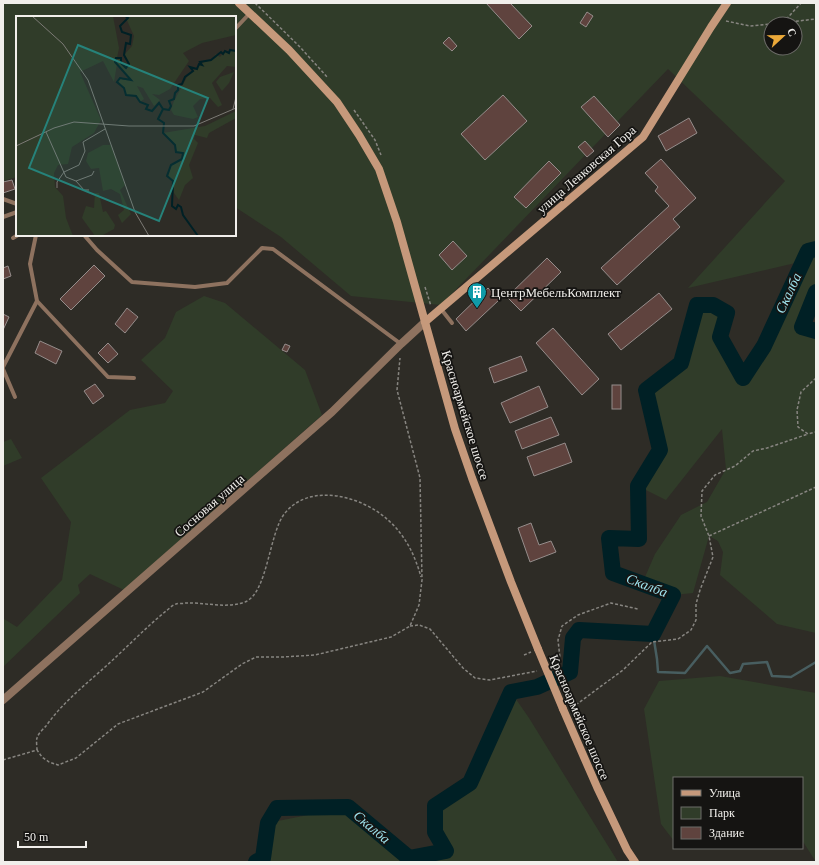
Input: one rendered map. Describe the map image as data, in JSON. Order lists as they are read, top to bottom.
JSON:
{
  "streets": {
    "main road": ["улица Левковская Гора", "Красноармейское шоссе"],
    "street": ["Сосновая улица"]
  },
  "crossings": [
    ["улица Левковская Гора", "Красноармейское шоссе"],
    ["улица Левковская Гора", "Сосновая улица"],
    ["Красноармейское шоссе", "Сосновая улица"]
  ],
  "water": ["Скалба"],
  "places": {
    "building": ["ЦентрМебельКомплект"]
  },
  "legend": ["Улица", "Парк", "Здание"],
  "scale_bar": "50 m",
  "north": "right"
}
